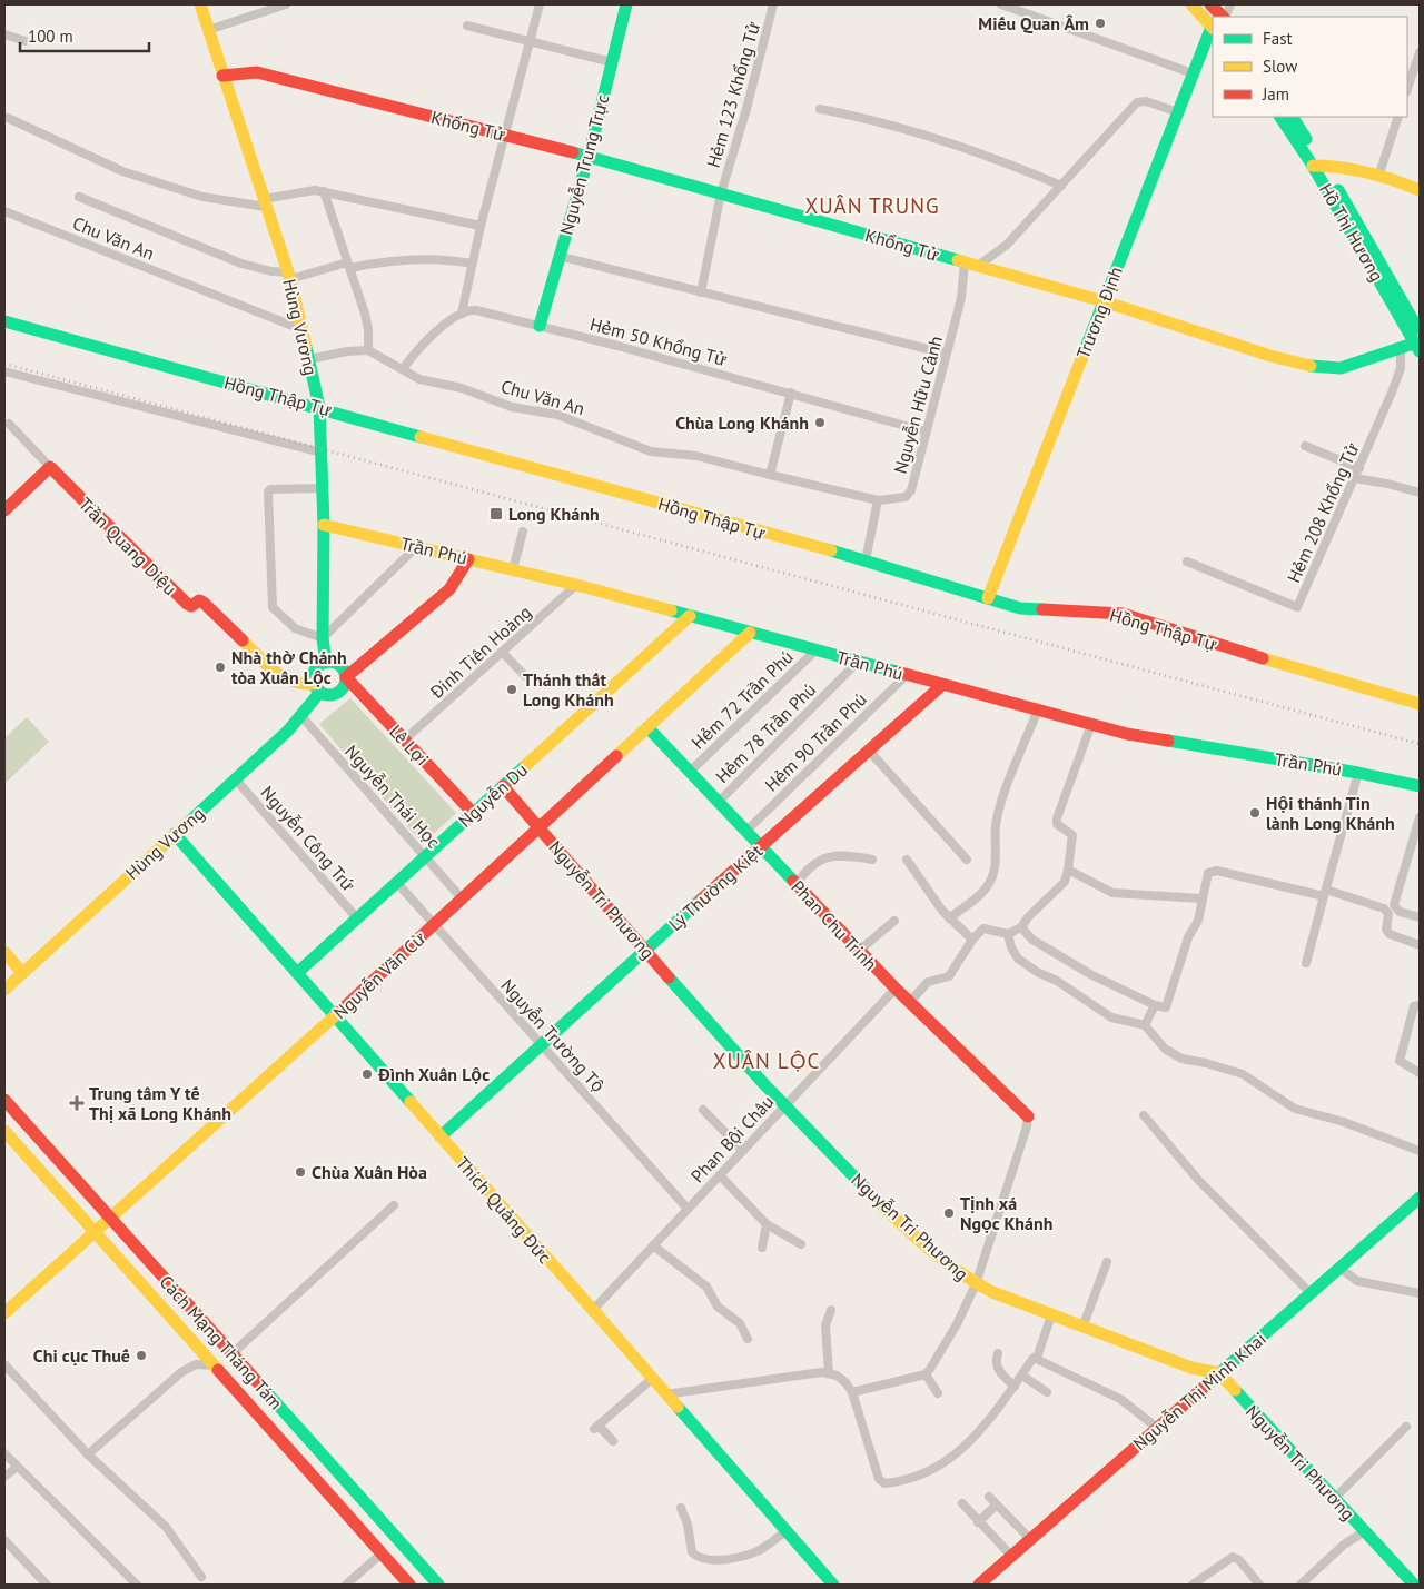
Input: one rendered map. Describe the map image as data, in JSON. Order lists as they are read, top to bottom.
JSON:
{
  "streets": {
    "street": [
      "Hẻm 123 Khổng Tử",
      "Khổng Tử",
      "Nguyễn Trung Trực",
      "Hồ Thị Hương",
      "Chu Văn An",
      "Trương Định",
      "Hùng Vương",
      "Hẻm 50 Khổng Tử",
      "Hồng Thập Tự",
      "Nguyễn Hữu Cảnh",
      "Hẻm 208 Khổng Tử",
      "Trần Quang Diệu",
      "Trần Phú",
      "Đinh Tiên Hoàng",
      "Hẻm 72 Trần Phú",
      "Hẻm 78 Trần Phú",
      "Hẻm 90 Trần Phú",
      "Lê Lợi",
      "Nguyễn Du",
      "Nguyễn Thái Học",
      "Nguyễn Công Trứ",
      "Lý Thường Kiệt",
      "Nguyễn Tri Phương",
      "Phan Chu Trinh",
      "Nguyễn Văn Cừ",
      "Nguyễn Trường Tộ",
      "Phan Bội Châu",
      "Thích Quảng Đức",
      "Cách Mạng Tháng Tám",
      "Nguyễn Thị Minh Khai"
    ]
  },
  "crossings": [
    ["Hẻm 123 Khổng Tử", "Khổng Tử"],
    ["Khổng Tử", "Nguyễn Trung Trực"],
    ["Khổng Tử", "Hồ Thị Hương"],
    ["Khổng Tử", "Trương Định"],
    ["Khổng Tử", "Hùng Vương"],
    ["Khổng Tử", "Nguyễn Hữu Cảnh"],
    ["Khổng Tử", "Hẻm 208 Khổng Tử"],
    ["Nguyễn Trung Trực", "Hẻm 50 Khổng Tử"],
    ["Chu Văn An", "Hùng Vương"],
    ["Chu Văn An", "Nguyễn Hữu Cảnh"],
    ["Trương Định", "Hồng Thập Tự"],
    ["Hùng Vương", "Hồng Thập Tự"],
    ["Hùng Vương", "Trần Quang Diệu"],
    ["Hùng Vương", "Trần Phú"],
    ["Hùng Vương", "Lê Lợi"],
    ["Hùng Vương", "Nguyễn Thái Học"],
    ["Hùng Vương", "Nguyễn Công Trứ"],
    ["Hùng Vương", "Thích Quảng Đức"],
    ["Hẻm 50 Khổng Tử", "Nguyễn Hữu Cảnh"],
    ["Trần Quang Diệu", "Lê Lợi"],
    ["Trần Phú", "Đinh Tiên Hoàng"],
    ["Trần Phú", "Hẻm 72 Trần Phú"],
    ["Trần Phú", "Hẻm 78 Trần Phú"],
    ["Trần Phú", "Hẻm 90 Trần Phú"],
    ["Trần Phú", "Nguyễn Du"],
    ["Trần Phú", "Lý Thường Kiệt"],
    ["Trần Phú", "Nguyễn Văn Cừ"],
    ["Đinh Tiên Hoàng", "Lê Lợi"],
    ["Hẻm 72 Trần Phú", "Phan Chu Trinh"],
    ["Hẻm 78 Trần Phú", "Phan Chu Trinh"],
    ["Hẻm 90 Trần Phú", "Phan Chu Trinh"],
    ["Lê Lợi", "Nguyễn Du"],
    ["Nguyễn Du", "Nguyễn Thái Học"],
    ["Nguyễn Du", "Nguyễn Công Trứ"],
    ["Nguyễn Du", "Nguyễn Tri Phương"],
    ["Nguyễn Du", "Nguyễn Trường Tộ"],
    ["Nguyễn Du", "Thích Quảng Đức"],
    ["Nguyễn Thái Học", "Nguyễn Văn Cừ"],
    ["Lý Thường Kiệt", "Nguyễn Tri Phương"],
    ["Lý Thường Kiệt", "Phan Chu Trinh"],
    ["Lý Thường Kiệt", "Nguyễn Trường Tộ"],
    ["Lý Thường Kiệt", "Thích Quảng Đức"],
    ["Nguyễn Tri Phương", "Nguyễn Văn Cừ"],
    ["Nguyễn Tri Phương", "Phan Bội Châu"],
    ["Nguyễn Tri Phương", "Nguyễn Thị Minh Khai"],
    ["Phan Chu Trinh", "Nguyễn Văn Cừ"],
    ["Phan Chu Trinh", "Phan Bội Châu"],
    ["Nguyễn Văn Cừ", "Nguyễn Trường Tộ"],
    ["Nguyễn Văn Cừ", "Thích Quảng Đức"],
    ["Nguyễn Văn Cừ", "Cách Mạng Tháng Tám"],
    ["Nguyễn Trường Tộ", "Phan Bội Châu"],
    ["Phan Bội Châu", "Thích Quảng Đức"]
  ],
  "districts": ["XUÂN TRUNG", "XUÂN LỘC"],
  "places": {
    "other": [
      "Miếu Quan Âm",
      "Chùa Long Khánh",
      "Nhà thờ Chánh tòa Xuân Lộc",
      "Thánh thất Long Khánh",
      "Hội thánh Tin lành Long Khánh",
      "Đình Xuân Lộc",
      "Chùa Xuân Hòa",
      "Tịnh xá Ngọc Khánh",
      "Chi cục Thuế"
    ],
    "transit": ["Long Khánh"],
    "health": ["Trung tâm Y tế Thị xã Long Khánh"]
  },
  "legend": ["Fast", "Slow", "Jam"],
  "scale_bar": "100 m"
}
